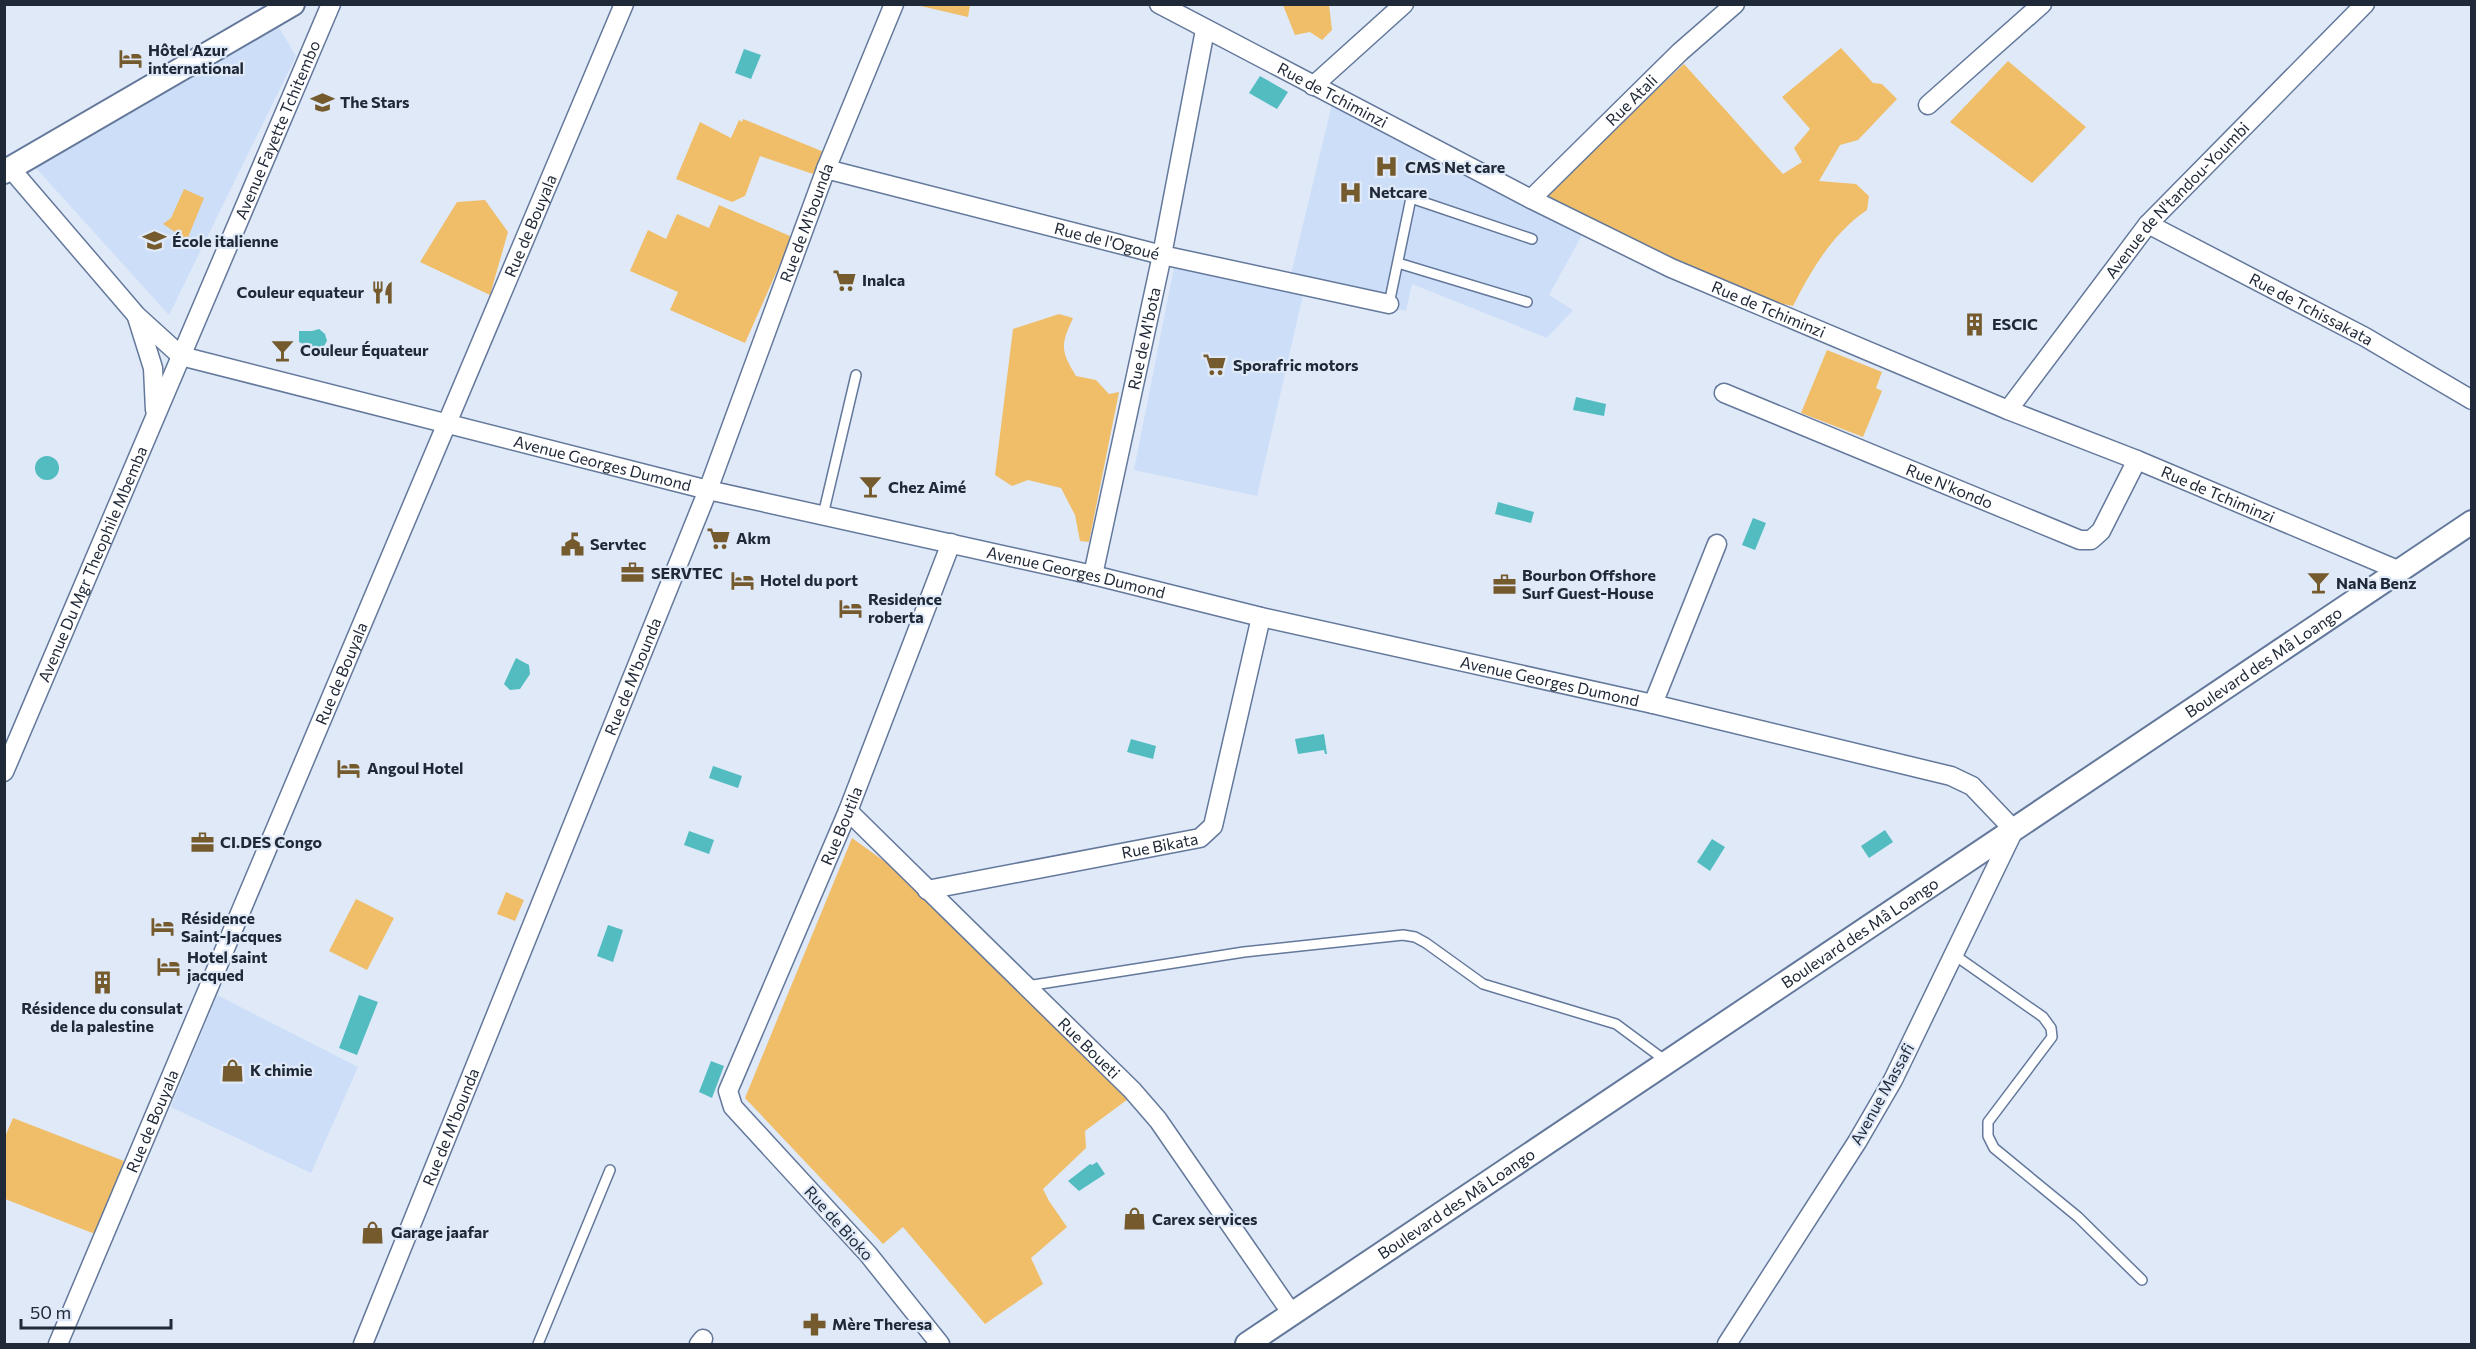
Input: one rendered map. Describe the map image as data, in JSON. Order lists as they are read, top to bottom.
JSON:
{
  "streets": {
    "street": [
      "Rue de Tchiminzi",
      "Rue Atali",
      "Avenue Fayette Tchitembo",
      "Avenue de N'tandou-Youmbi",
      "Rue de M'bounda",
      "Rue de Bouyala",
      "Rue de l'Ogoué",
      "Rue de Tchissakata",
      "Rue de M'bota",
      "Avenue Georges Dumond",
      "Rue N'kondo",
      "Avenue Du Mgr Theophile Mbemba",
      "Boulevard des Mâ Loango",
      "Rue Boutila",
      "Rue Bikata",
      "Rue Boueti",
      "Avenue Massafi",
      "Rue de Bioko"
    ]
  },
  "crossings": [
    ["Rue de Tchiminzi", "Rue Atali"],
    ["Rue de Tchiminzi", "Avenue de N'tandou-Youmbi"],
    ["Rue de Tchiminzi", "Rue de M'bota"],
    ["Rue de Tchiminzi", "Rue N'kondo"],
    ["Rue de Tchiminzi", "Boulevard des Mâ Loango"],
    ["Avenue Fayette Tchitembo", "Avenue Georges Dumond"],
    ["Avenue Fayette Tchitembo", "Avenue Du Mgr Theophile Mbemba"],
    ["Avenue de N'tandou-Youmbi", "Rue de Tchissakata"],
    ["Rue de M'bounda", "Rue de l'Ogoué"],
    ["Rue de M'bounda", "Avenue Georges Dumond"],
    ["Rue de Bouyala", "Avenue Georges Dumond"],
    ["Rue de l'Ogoué", "Rue de M'bota"],
    ["Rue de M'bota", "Avenue Georges Dumond"],
    ["Avenue Georges Dumond", "Avenue Du Mgr Theophile Mbemba"],
    ["Avenue Georges Dumond", "Boulevard des Mâ Loango"],
    ["Avenue Georges Dumond", "Rue Boutila"],
    ["Avenue Georges Dumond", "Rue Bikata"],
    ["Avenue Georges Dumond", "Avenue Massafi"],
    ["Boulevard des Mâ Loango", "Rue Boueti"],
    ["Boulevard des Mâ Loango", "Avenue Massafi"],
    ["Rue Boutila", "Rue Boueti"],
    ["Rue Boutila", "Rue de Bioko"],
    ["Rue Bikata", "Rue Boueti"]
  ],
  "places": {
    "hotel": [
      "Hôtel Azur international",
      "Hotel du port",
      "Residence roberta",
      "Angoul Hotel",
      "Résidence Saint-Jacques",
      "Hotel saint jacqued"
    ],
    "school or university": ["The Stars", "École italienne"],
    "hospital": ["CMS Net care", "Netcare"],
    "supermarket": ["Inalca", "Sporafric motors", "Akm"],
    "restaurant": ["Couleur equateur"],
    "building": ["ESCIC", "Résidence du consulat de la palestine"],
    "bar": ["Couleur Équateur", "Chez Aimé", "NaNa Benz"],
    "public building": ["Servtec"],
    "office": ["SERVTEC", "Bourbon Offshore Surf Guest-House", "CI.DES Congo"],
    "shop": ["K chimie", "Carex services", "Garage jaafar"],
    "pharmacy": ["Mère Theresa"]
  },
  "scale_bar": "50 m"
}
